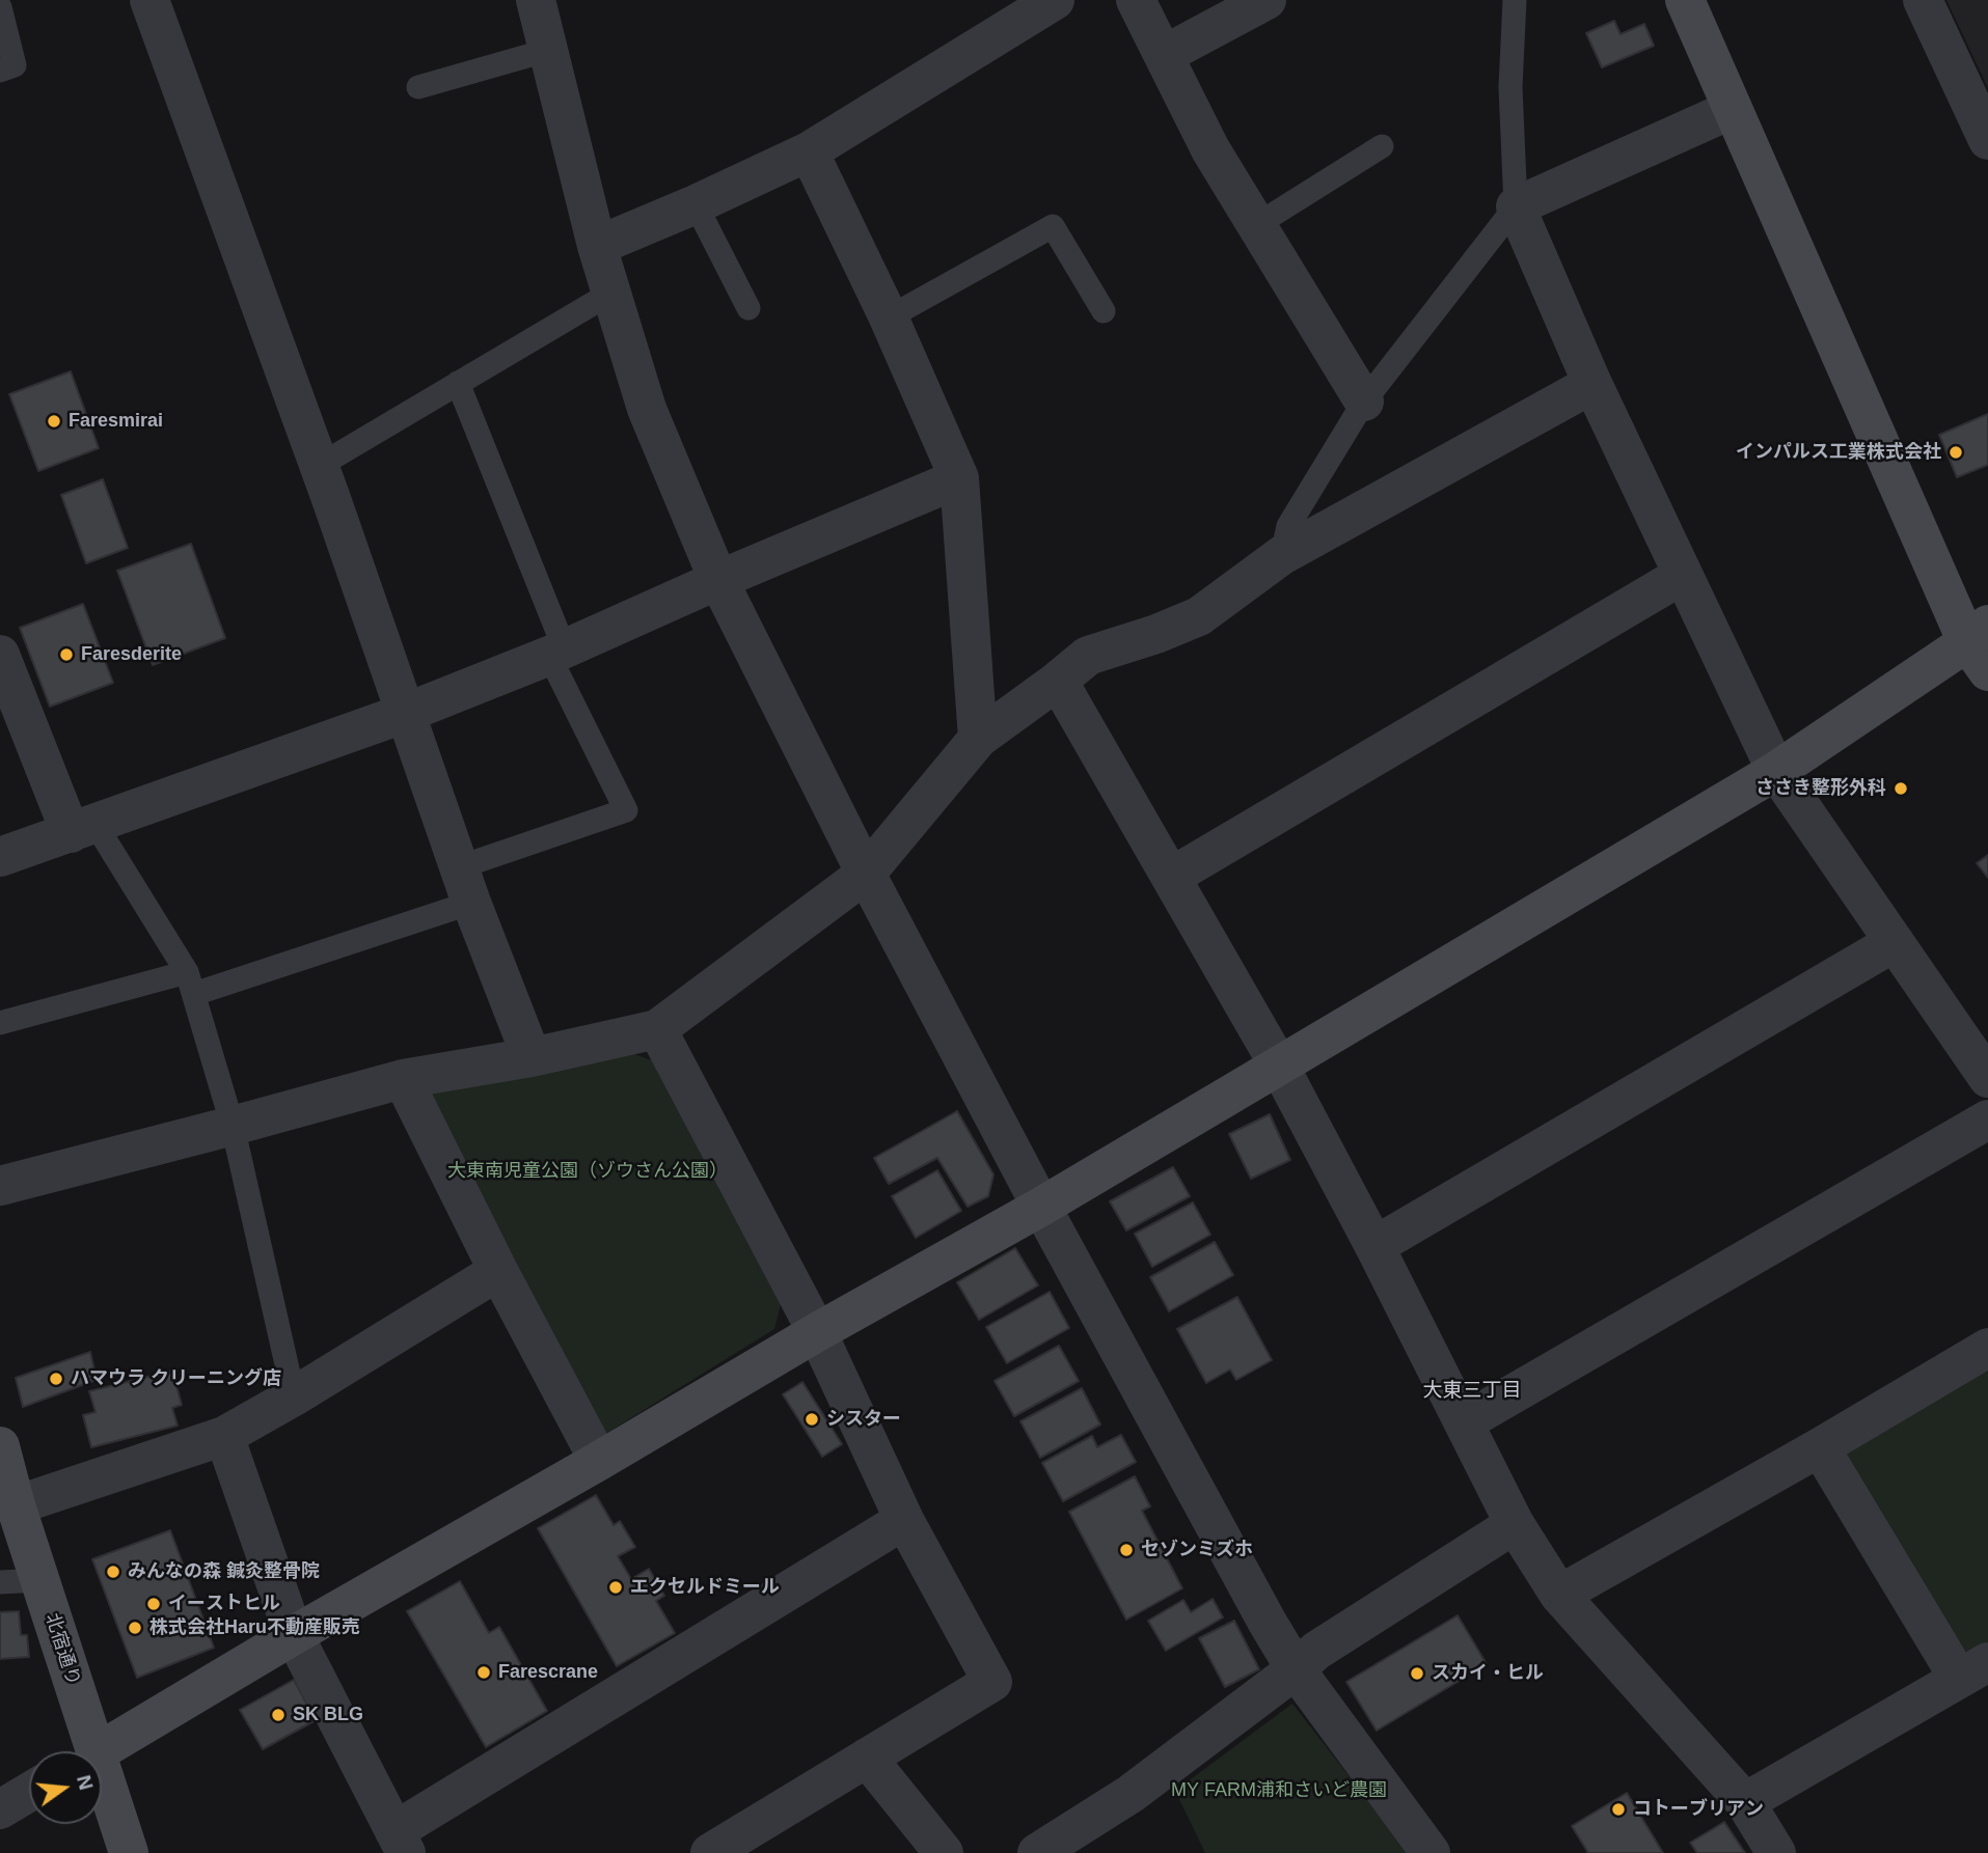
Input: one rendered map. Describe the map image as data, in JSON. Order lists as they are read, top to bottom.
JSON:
{
  "streets": {
    "street": ["北宿通り"]
  },
  "districts": ["大東三丁目"],
  "parks": ["大東南児童公園（ゾウさん公園）", "MY FARM浦和さいど農園"],
  "places": [
    "Faresmirai",
    "インパルス工業株式会社",
    "Faresderite",
    "ささき整形外科",
    "ハマウラ クリーニング店",
    "シスター",
    "セゾンミズホ",
    "みんなの森 鍼灸整骨院",
    "エクセルドミール",
    "イーストヒル",
    "株式会社Haru不動産販売",
    "Farescrane",
    "スカイ・ヒル",
    "SK BLG",
    "コトーブリアン"
  ],
  "north": "right"
}
